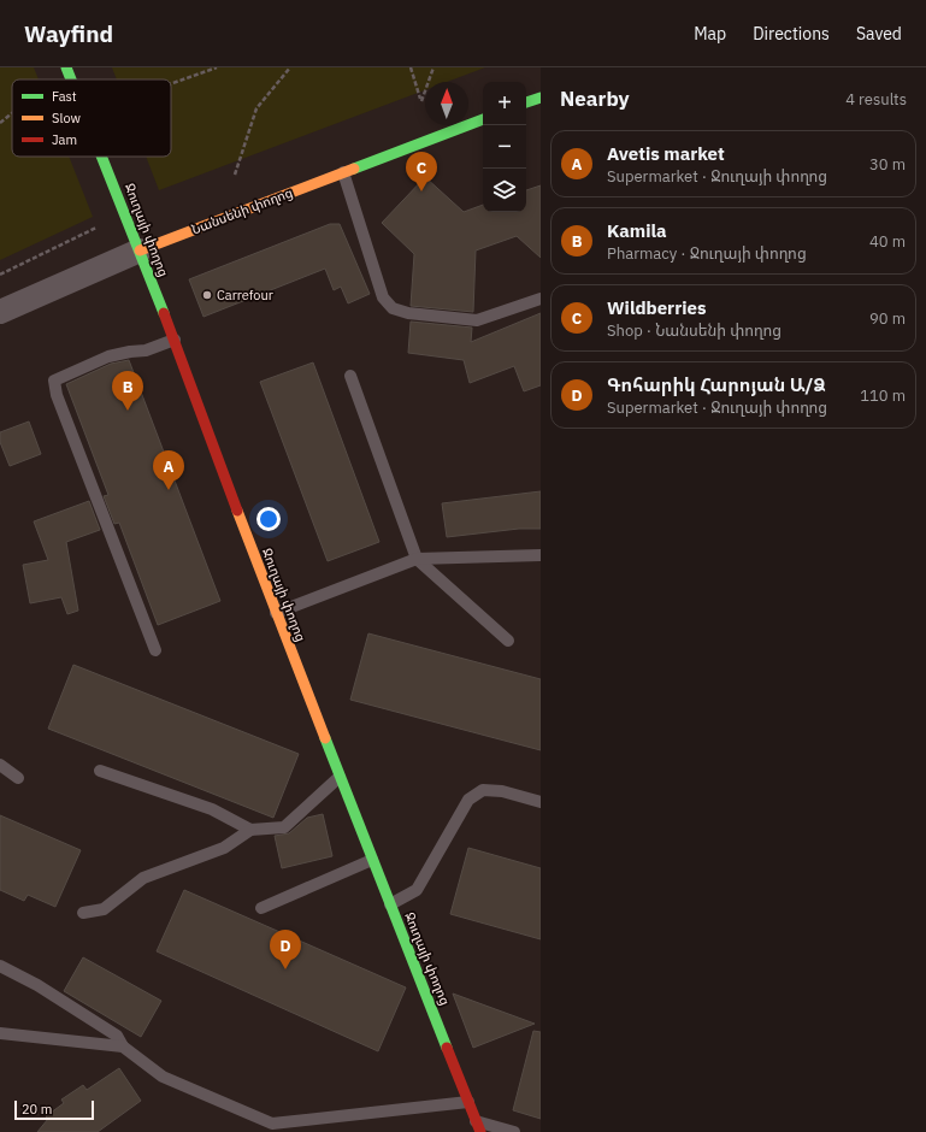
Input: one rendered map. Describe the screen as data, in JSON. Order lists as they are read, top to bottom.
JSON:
{
  "streets": {
    "street": ["Նանսենի փողոց", "Ջուղայի փողոց"]
  },
  "crossings": [
    ["Նանսենի փողոց", "Ջուղայի փողոց"]
  ],
  "places": ["Carrefour"],
  "legend": ["Fast", "Slow", "Jam"],
  "scale_bar": "20 m",
  "north": "top",
  "page": {
    "header": "Wayfind",
    "nav": ["Map", "Directions", "Saved"],
    "heading": ["Nearby", "4 results"],
    "map_buttons": ["+", "−"],
    "list": [
      {
        "mark": "A",
        "name": "Avetis market",
        "note": "Supermarket · Ջուղայի փողոց",
        "value": "30 m"
      },
      {
        "mark": "B",
        "name": "Kamila",
        "note": "Pharmacy · Ջուղայի փողոց",
        "value": "40 m"
      },
      {
        "mark": "C",
        "name": "Wildberries",
        "note": "Shop · Նանսենի փողոց",
        "value": "90 m"
      },
      {
        "mark": "D",
        "name": "Գոհարիկ Հարոյան Ա/Ձ",
        "note": "Supermarket · Ջուղայի փողոց",
        "value": "110 m"
      }
    ],
    "pins": [
      "C",
      "B",
      "A",
      "D"
    ],
    "scale": "20 m"
  }
}
